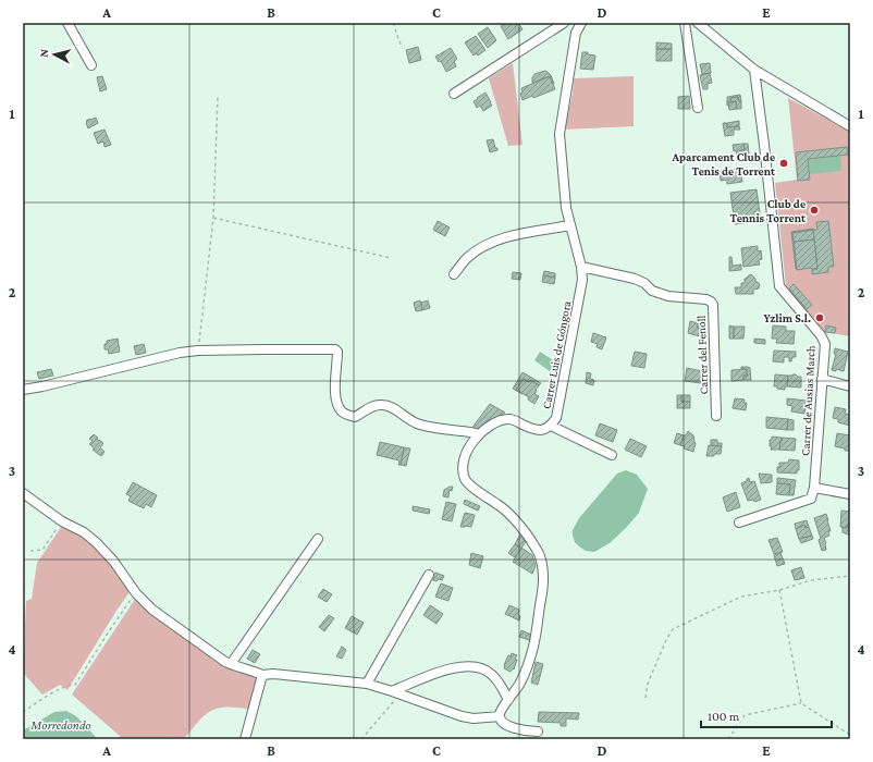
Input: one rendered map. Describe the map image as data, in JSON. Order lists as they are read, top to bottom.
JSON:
{
  "streets": {
    "street": ["Carrer Luis de Góngora", "Carrer del Fenoll", "Carrer de Ausias March"]
  },
  "crossings": [
    ["Carrer Luis de Góngora", "Carrer del Fenoll"]
  ],
  "water": ["Morredondo"],
  "places": ["Aparcament Club de Tenis de Torrent", "Club de Tennis Torrent", "Yzlim S.l."],
  "scale_bar": "100 m",
  "north": "left",
  "grid": {
    "columns": [
      "A",
      "B",
      "C",
      "D",
      "E"
    ],
    "rows": [
      "1",
      "2",
      "3",
      "4"
    ]
  }
}
